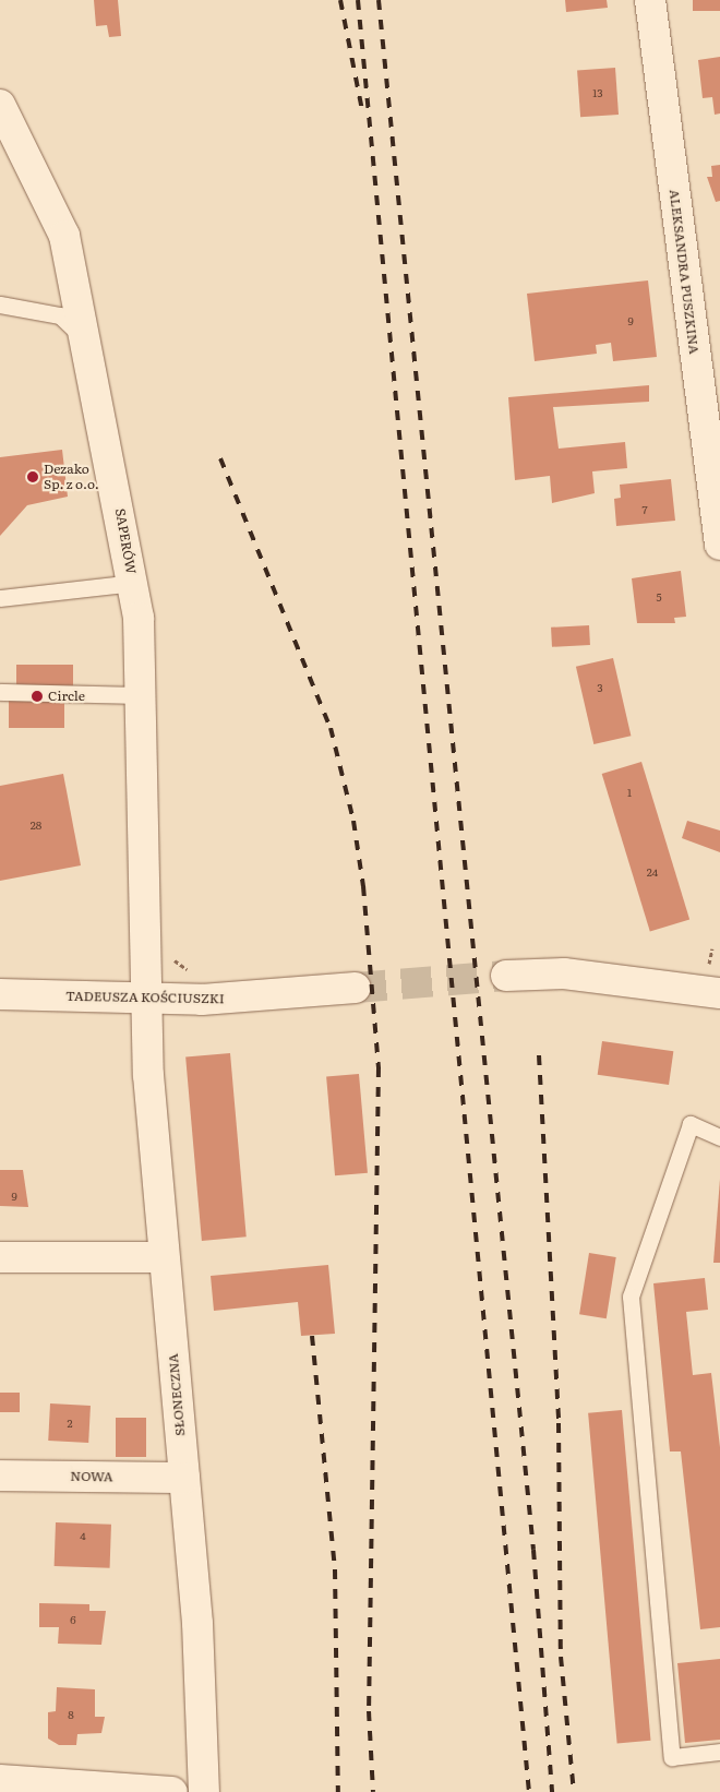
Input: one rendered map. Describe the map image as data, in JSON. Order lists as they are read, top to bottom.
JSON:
{
  "streets": {
    "street": [
      "ALEKSANDRA PUSZKINA",
      "SAPERÓW",
      "TADEUSZA KOŚCIUSZKI",
      "SŁONECZNA",
      "NOWA"
    ]
  },
  "crossings": [
    ["SAPERÓW", "TADEUSZA KOŚCIUSZKI"],
    ["SAPERÓW", "SŁONECZNA"],
    ["TADEUSZA KOŚCIUSZKI", "SŁONECZNA"],
    ["SŁONECZNA", "NOWA"]
  ],
  "places": ["Dezako Sp. z o.o.", "Circle"],
  "house_numbers": [
    "13",
    "9",
    "7",
    "5",
    "3",
    "1",
    "28",
    "24",
    "9",
    "2",
    "4",
    "6",
    "8"
  ]
}
